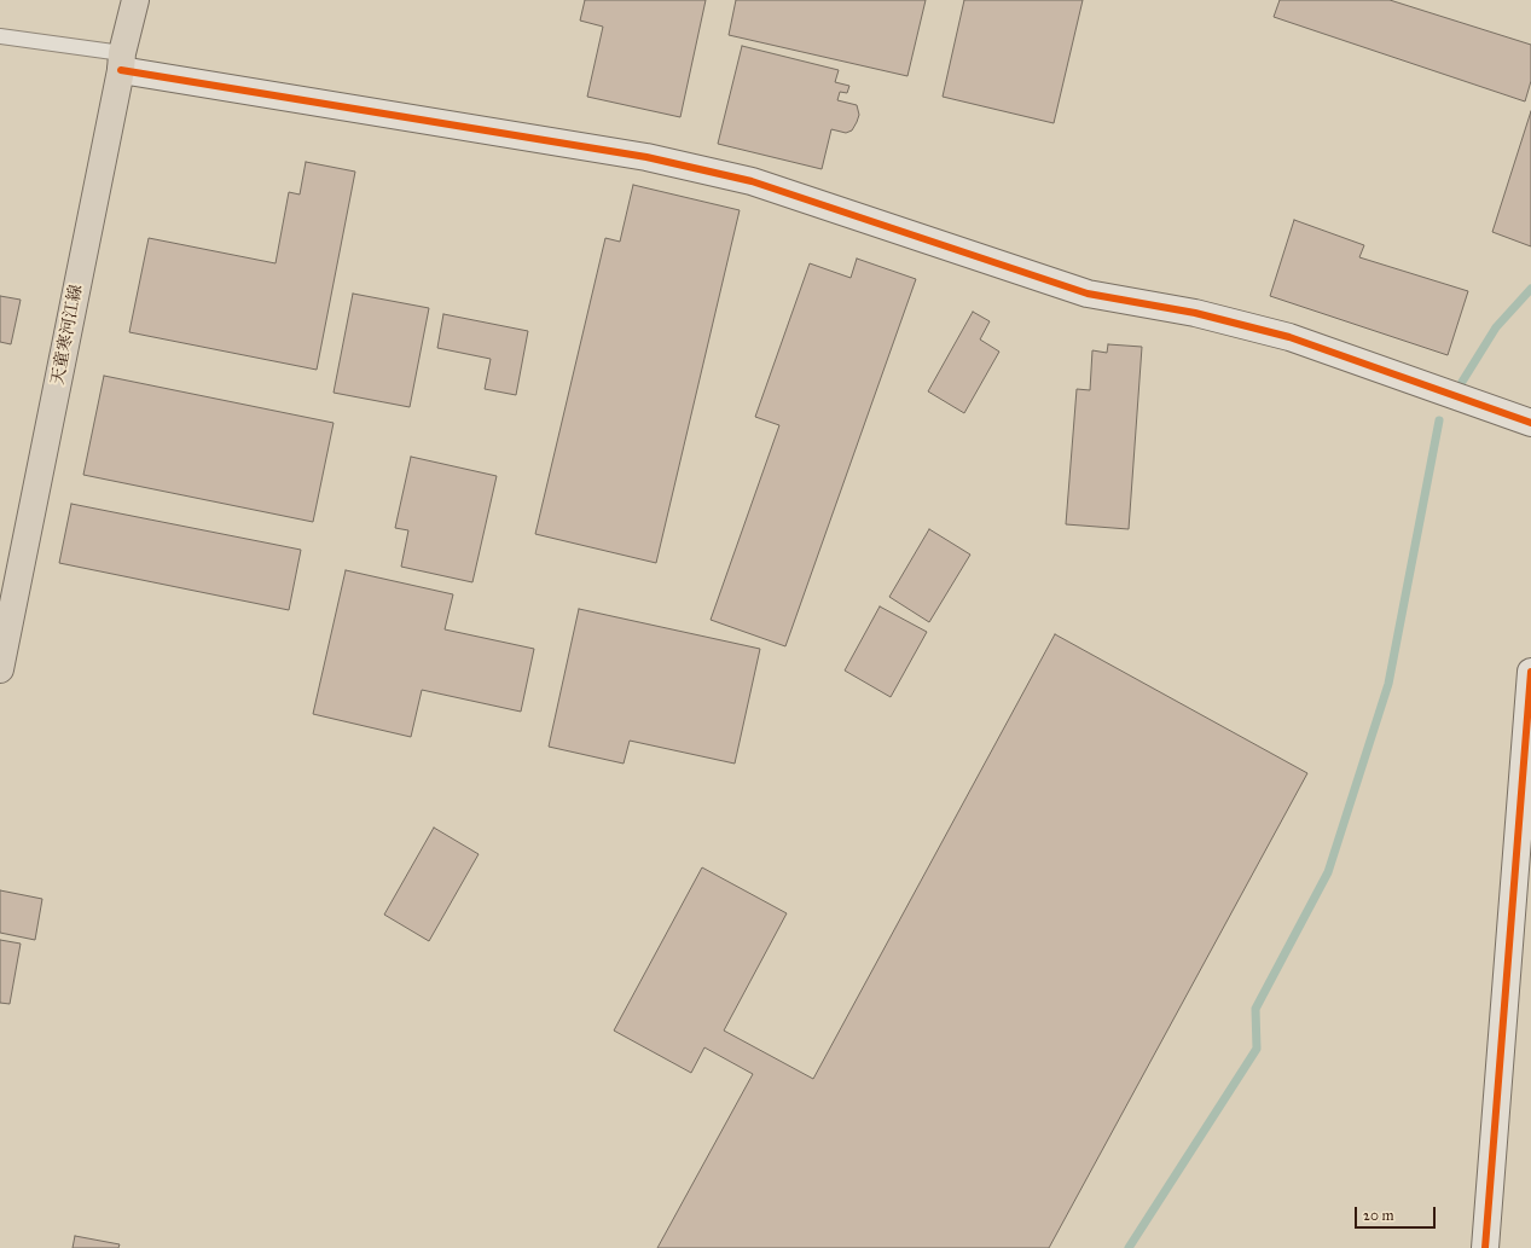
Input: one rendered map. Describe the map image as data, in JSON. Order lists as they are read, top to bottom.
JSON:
{
  "streets": {
    "main road": ["天童寒河江線"]
  },
  "scale_bar": "20 m"
}
